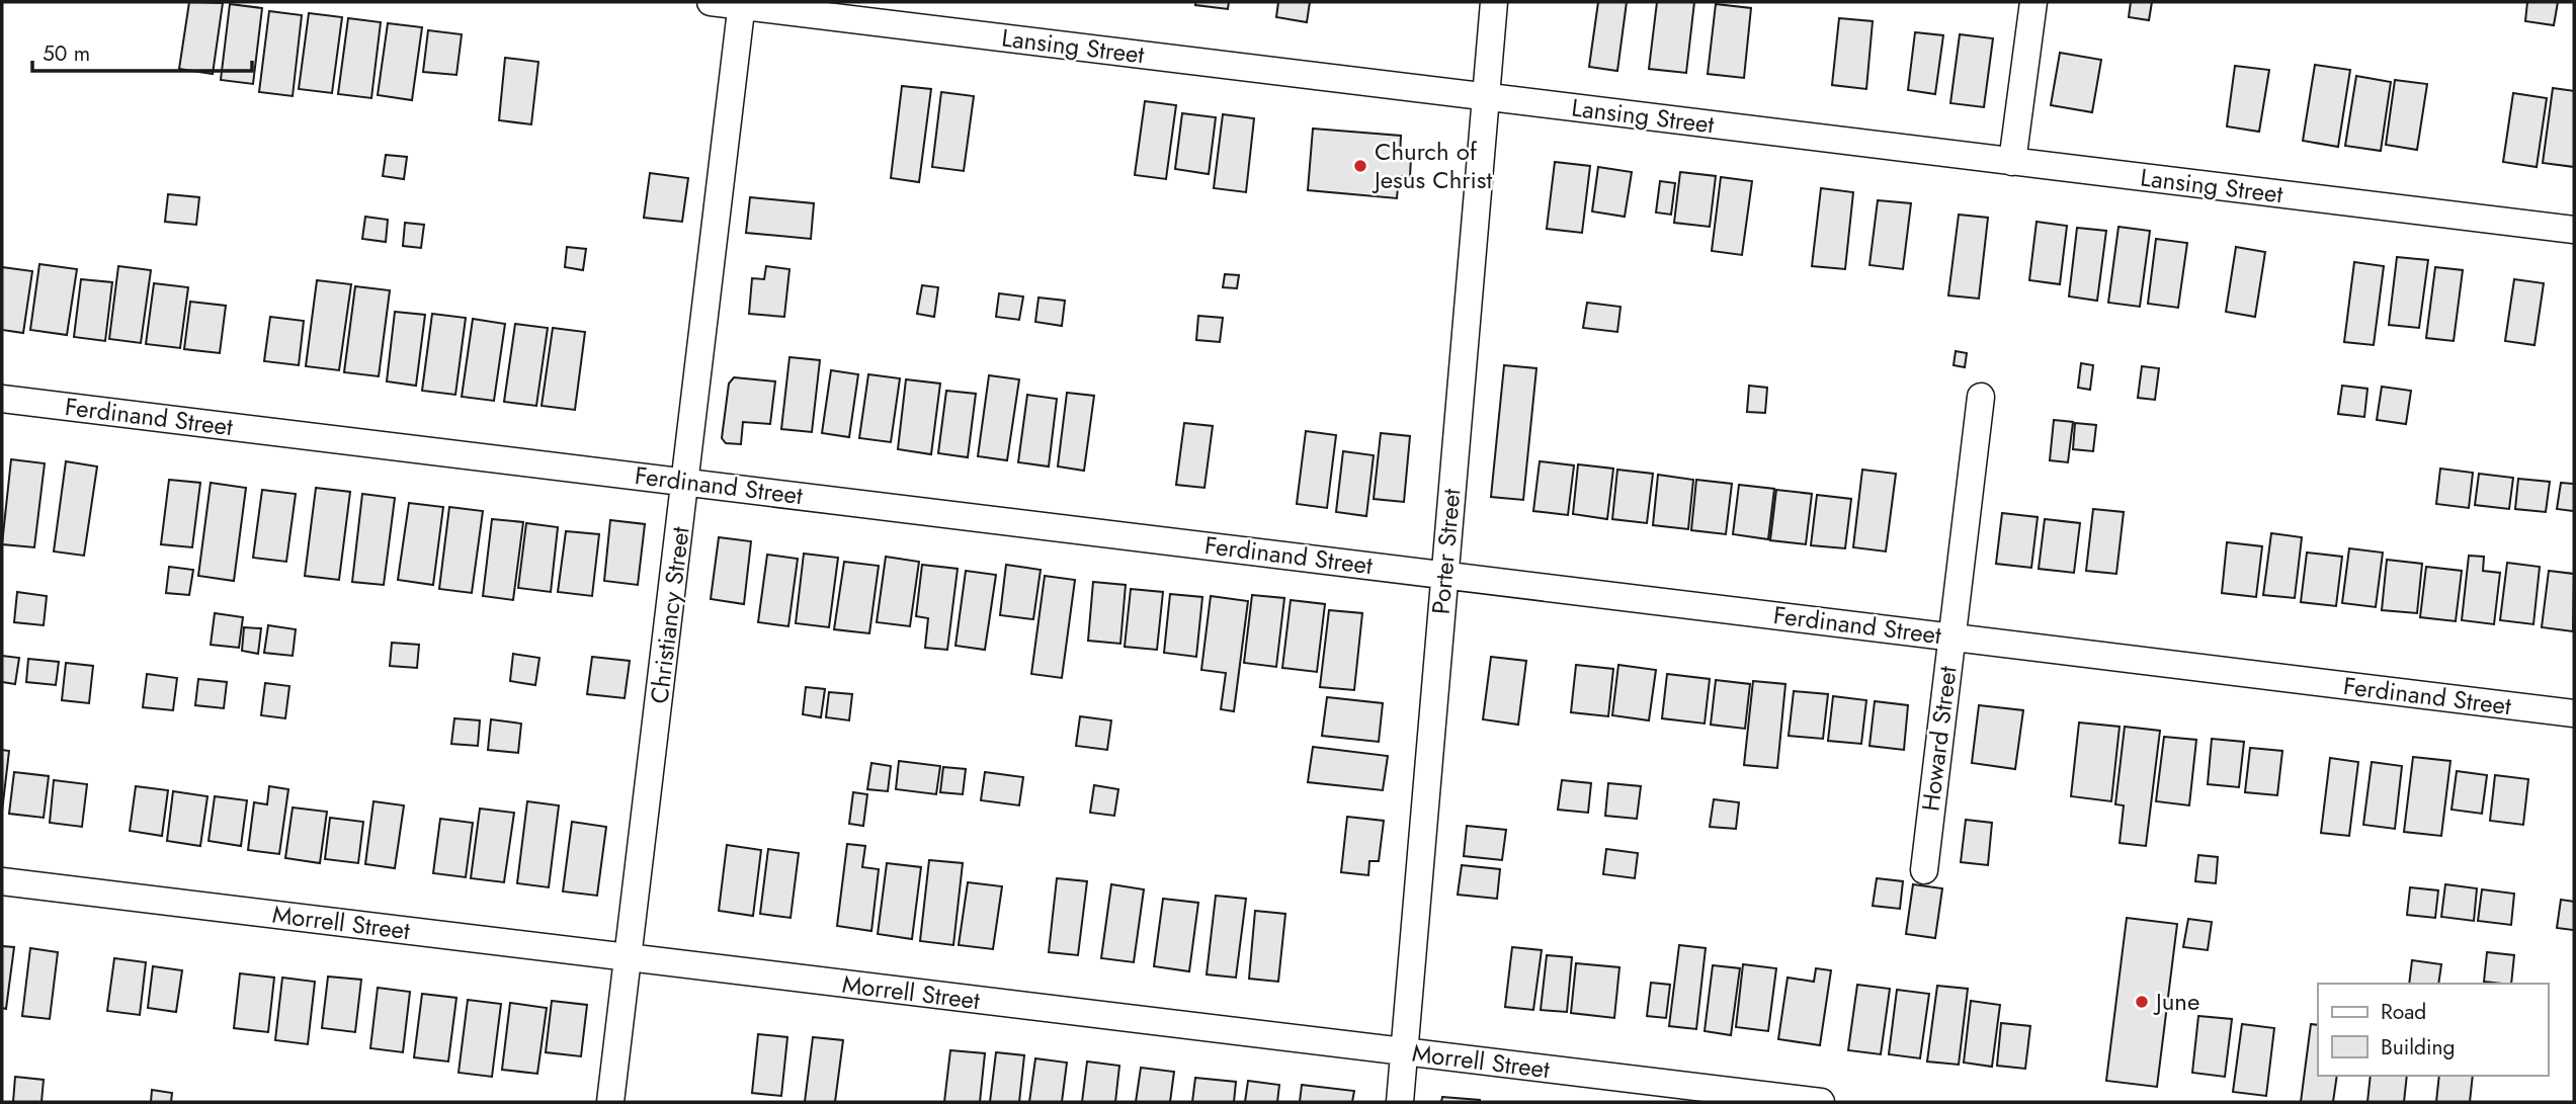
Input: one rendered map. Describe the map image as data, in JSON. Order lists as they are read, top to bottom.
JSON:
{
  "streets": {
    "street": [
      "Lansing Street",
      "Ferdinand Street",
      "Porter Street",
      "Christiancy Street",
      "Howard Street",
      "Morrell Street"
    ]
  },
  "crossings": [
    ["Lansing Street", "Porter Street"],
    ["Lansing Street", "Christiancy Street"],
    ["Ferdinand Street", "Porter Street"],
    ["Ferdinand Street", "Christiancy Street"],
    ["Ferdinand Street", "Howard Street"],
    ["Porter Street", "Morrell Street"],
    ["Christiancy Street", "Morrell Street"]
  ],
  "places": ["Church of Jesus Christ", "June"],
  "legend": ["Road", "Building"],
  "scale_bar": "50 m"
}
